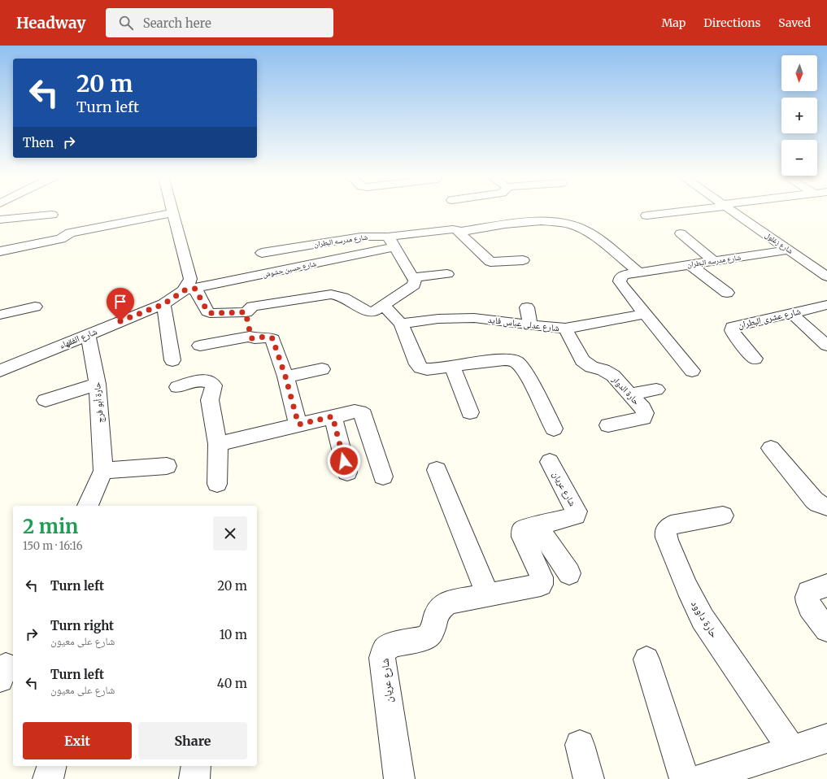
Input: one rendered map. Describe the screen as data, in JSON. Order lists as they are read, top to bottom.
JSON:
{
  "streets": {
    "street": [
      "شارع مدرسه البطران",
      "شارع زغلول",
      "شارع حسين حشوش",
      "شارع عشرى البطران",
      "شارع عدلى عباس فايد",
      "شارع الفقهاء",
      "حارة الدوار",
      "حارة أبو فرج",
      "شارع عريان",
      "حارة داوود"
    ]
  },
  "crossings": [
    ["شارع مدرسه البطران", "شارع زغلول"],
    ["شارع مدرسه البطران", "شارع حسين حشوش"],
    ["شارع مدرسه البطران", "شارع عدلى عباس فايد"],
    ["شارع حسين حشوش", "شارع الفقهاء"],
    ["شارع عدلى عباس فايد", "حارة الدوار"],
    ["شارع الفقهاء", "حارة أبو فرج"]
  ],
  "north": "bottom",
  "page": {
    "header": "Headway",
    "search": "Search here",
    "nav": ["Map", "Directions", "Saved"],
    "map_buttons": ["+", "−"],
    "turn": ["20 m", "Turn left"],
    "then": "Then",
    "heading": ["2 min", "150 m · 16:16"],
    "list": [
      {
        "name": "Turn left",
        "value": "20 m"
      },
      {
        "name": "Turn right",
        "note": "شارع على معيون",
        "value": "10 m"
      },
      {
        "name": "Turn left",
        "note": "شارع على معيون",
        "value": "40 m"
      }
    ],
    "buttons": ["Exit", "Share"]
  }
}
